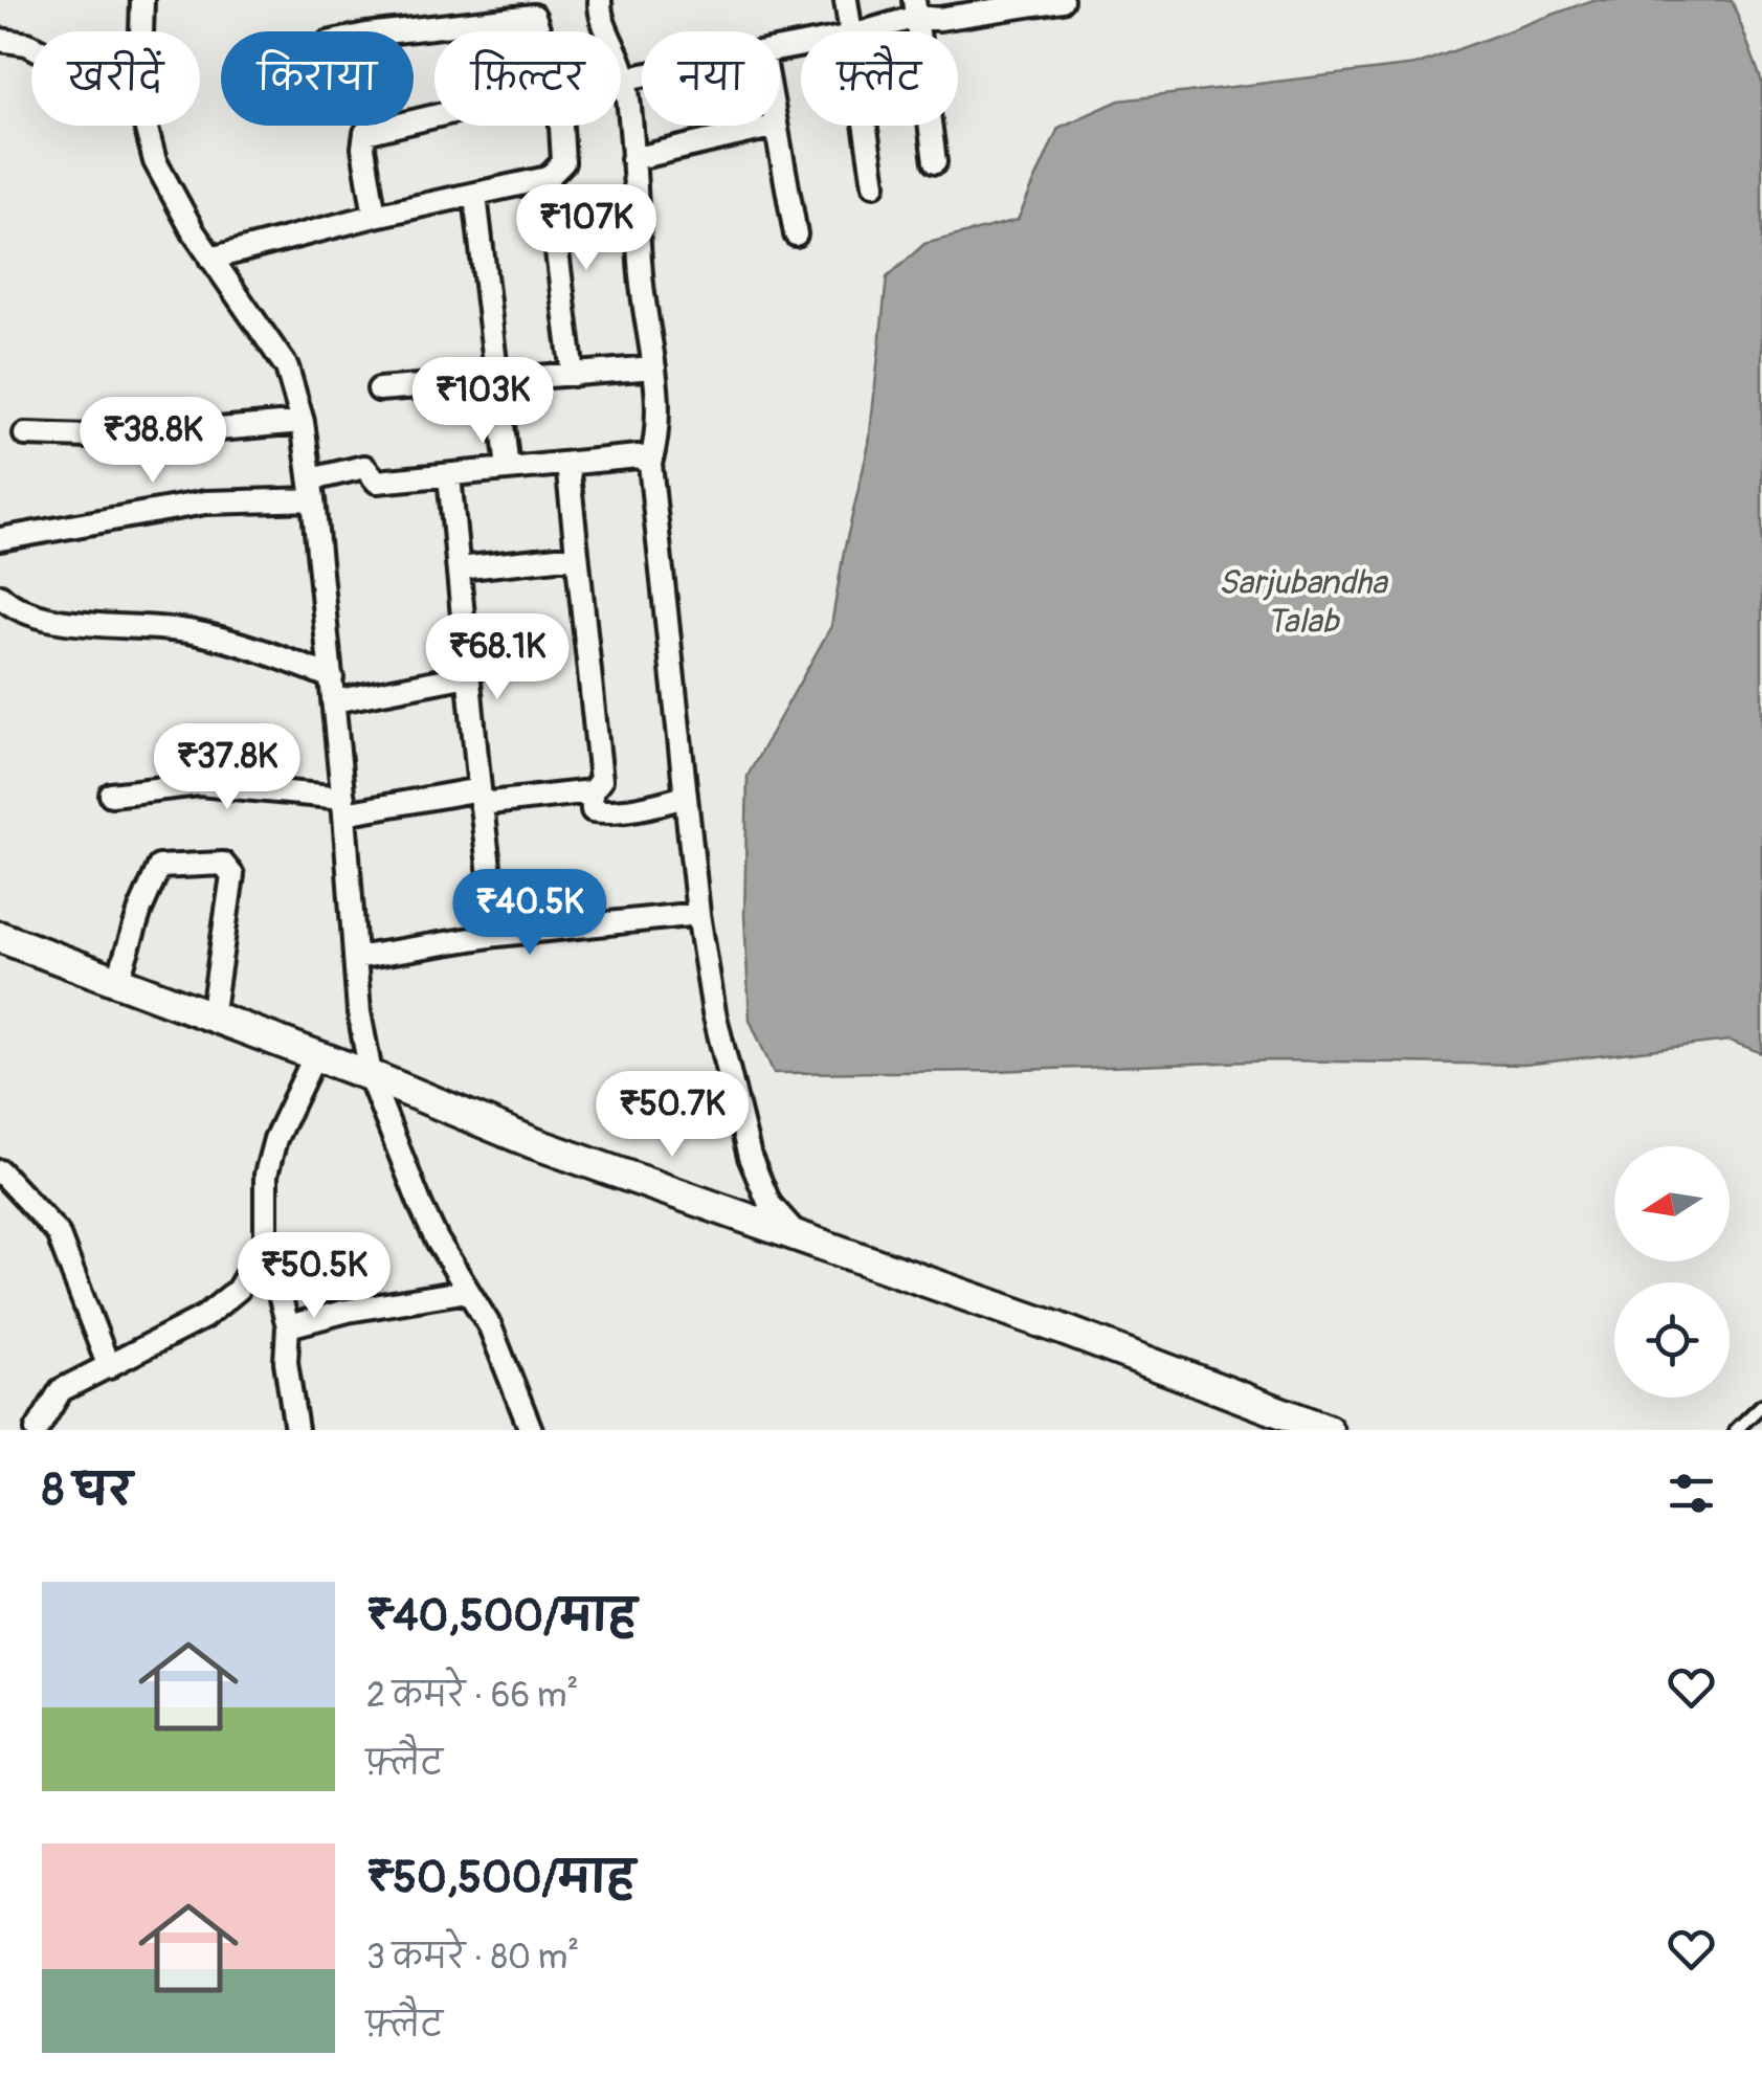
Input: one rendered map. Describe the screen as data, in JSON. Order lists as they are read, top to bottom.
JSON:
{
  "water": ["Sarjubandha Talab"],
  "north": "left",
  "page": {
    "chip": [
      "खरीदें",
      "किराया",
      "फ़िल्टर",
      "नया",
      "फ़्लैट"
    ],
    "price": [
      "₹107K",
      "₹103K",
      "₹38.8K",
      "₹68.1K",
      "₹37.8K",
      "₹40.5K",
      "₹50.7K",
      "₹50.5K"
    ],
    "heading": "8 घर",
    "list": [
      {
        "name": "₹40,500/माह",
        "note": "2 कमरे · 66 m² · फ़्लैट"
      },
      {
        "name": "₹50,500/माह",
        "note": "3 कमरे · 80 m² · फ़्लैट"
      }
    ]
  }
}
